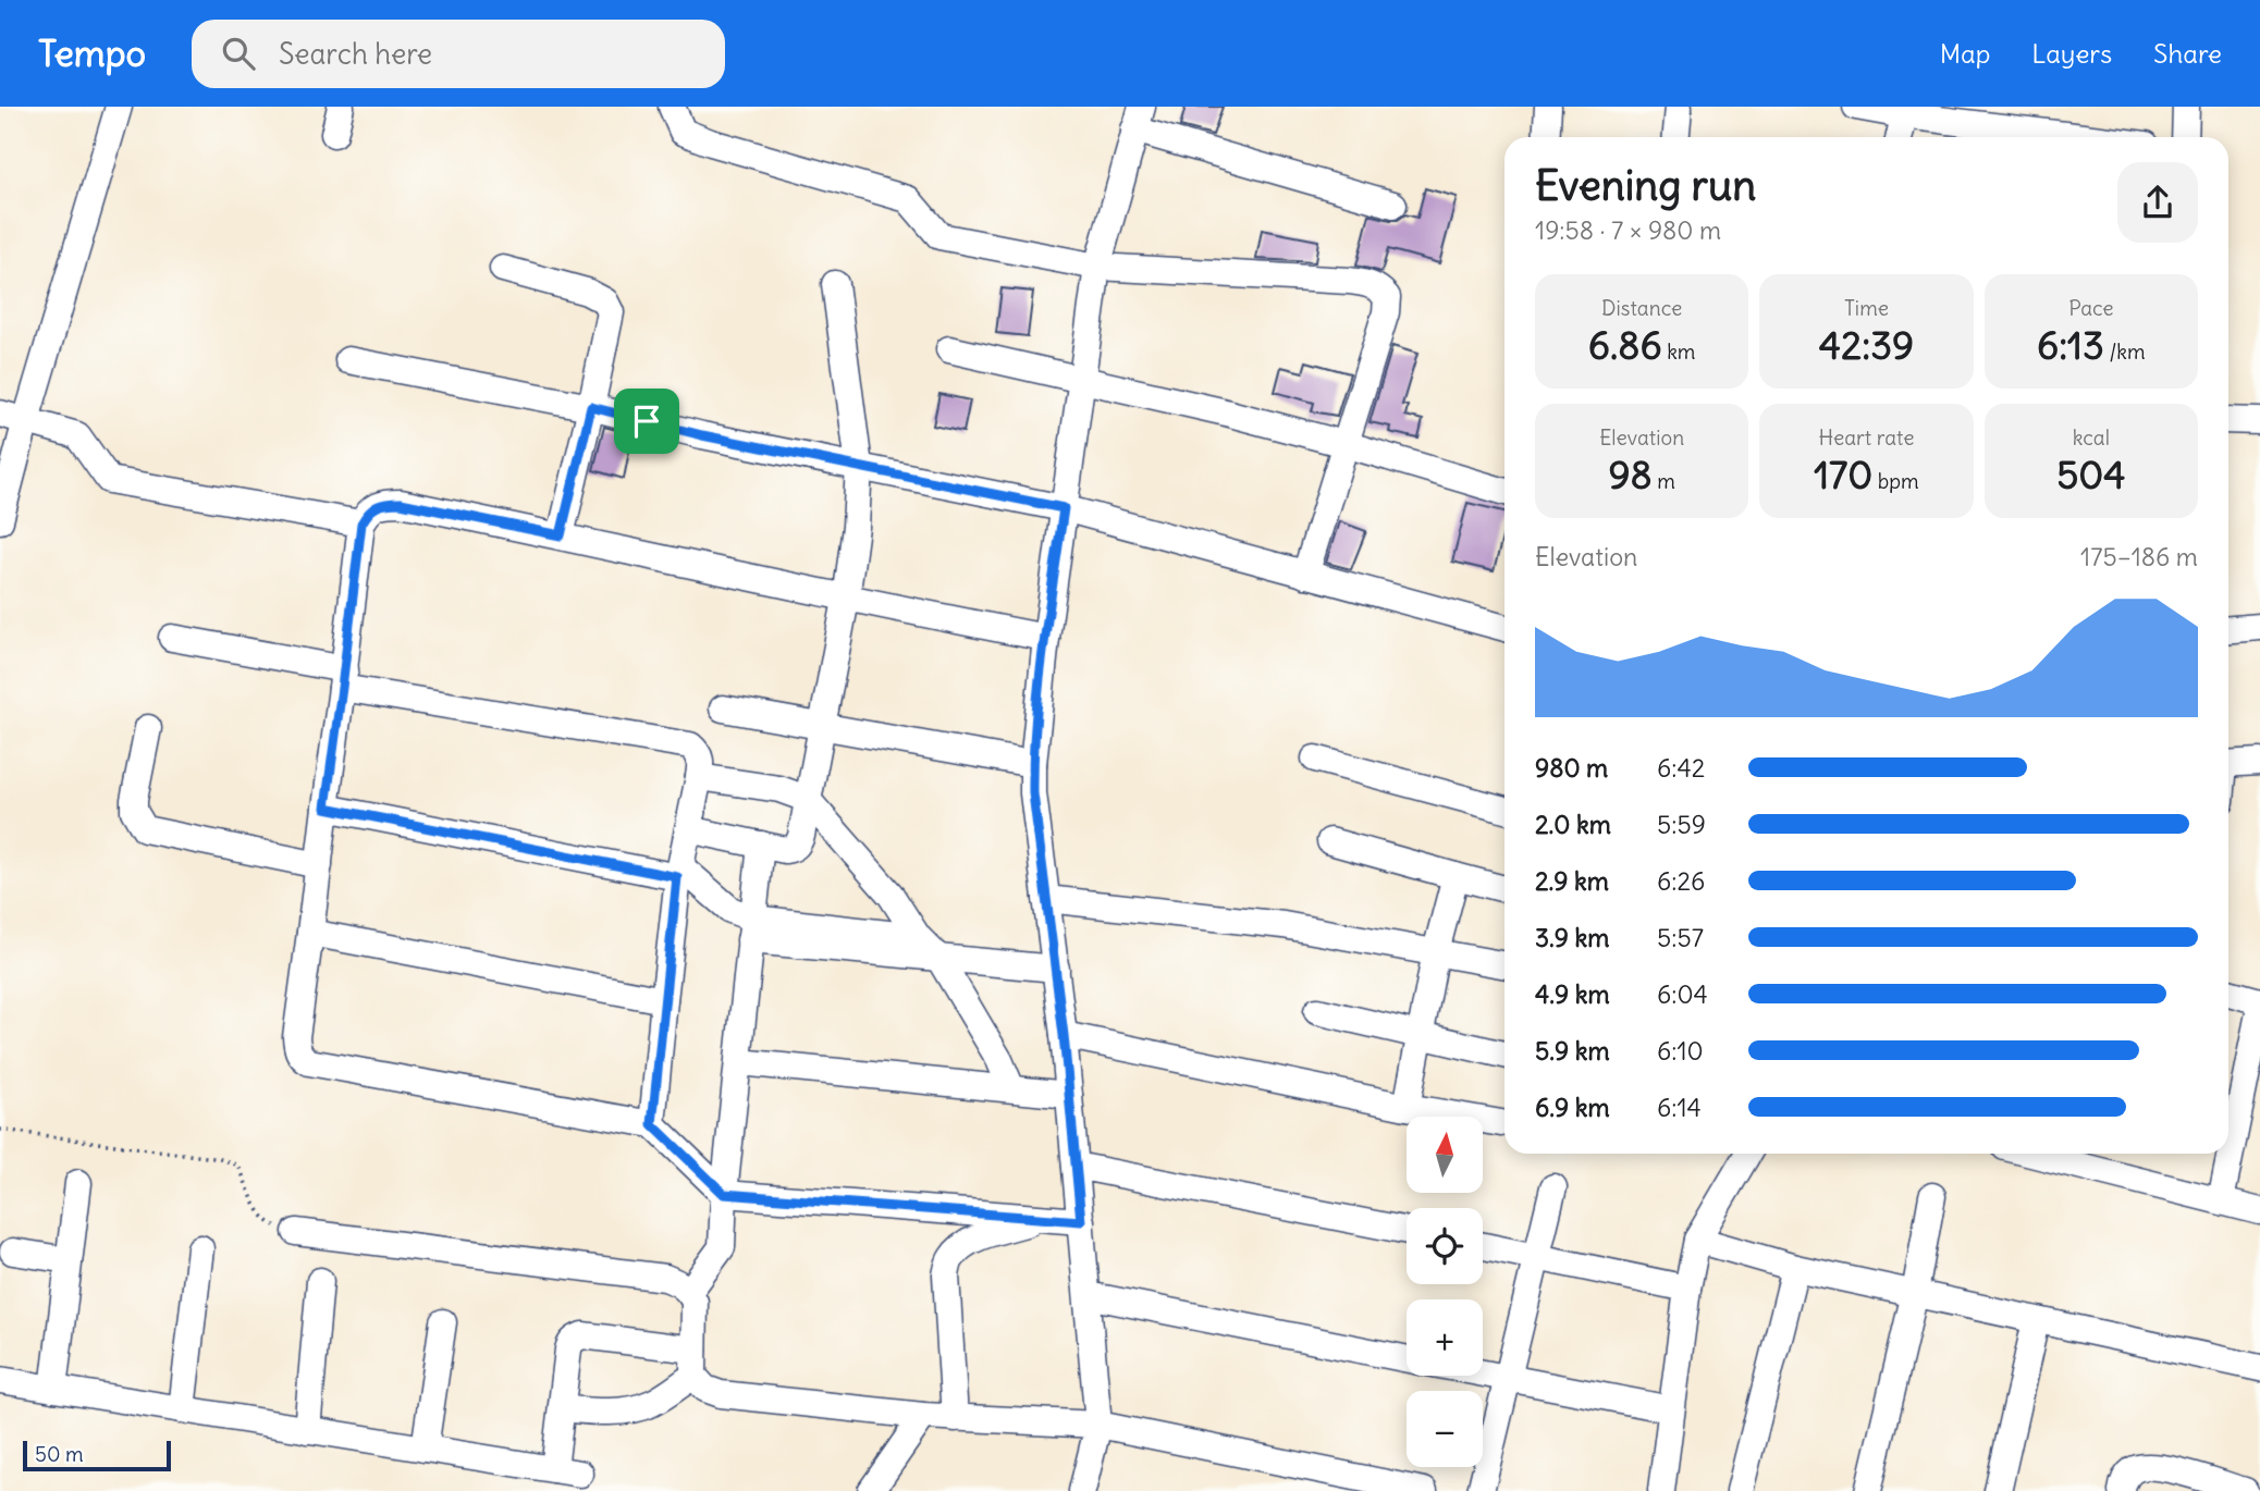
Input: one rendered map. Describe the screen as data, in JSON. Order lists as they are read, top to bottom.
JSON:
{
  "scale_bar": "50 m",
  "north": "top",
  "page": {
    "header": "Tempo",
    "search": "Search here",
    "nav": ["Map", "Layers", "Share"],
    "heading": ["Evening run", "19:58 · 7 × 980 m"],
    "stats": [
      ["Distance", "6.86 km"],
      ["Time", "42:39"],
      ["Pace", "6:13 /km"],
      ["Elevation", "98 m"],
      ["Heart rate", "170 bpm"],
      ["kcal", "504"]
    ],
    "chart": ["Elevation", "175–186 m"],
    "list": [
      {
        "name": "980 m",
        "note": "6:42"
      },
      {
        "name": "2.0 km",
        "note": "5:59"
      },
      {
        "name": "2.9 km",
        "note": "6:26"
      },
      {
        "name": "3.9 km",
        "note": "5:57"
      },
      {
        "name": "4.9 km",
        "note": "6:04"
      },
      {
        "name": "5.9 km",
        "note": "6:10"
      },
      {
        "name": "6.9 km",
        "note": "6:14"
      }
    ],
    "map_buttons": ["+", "−"],
    "scale": "50 m"
  }
}
